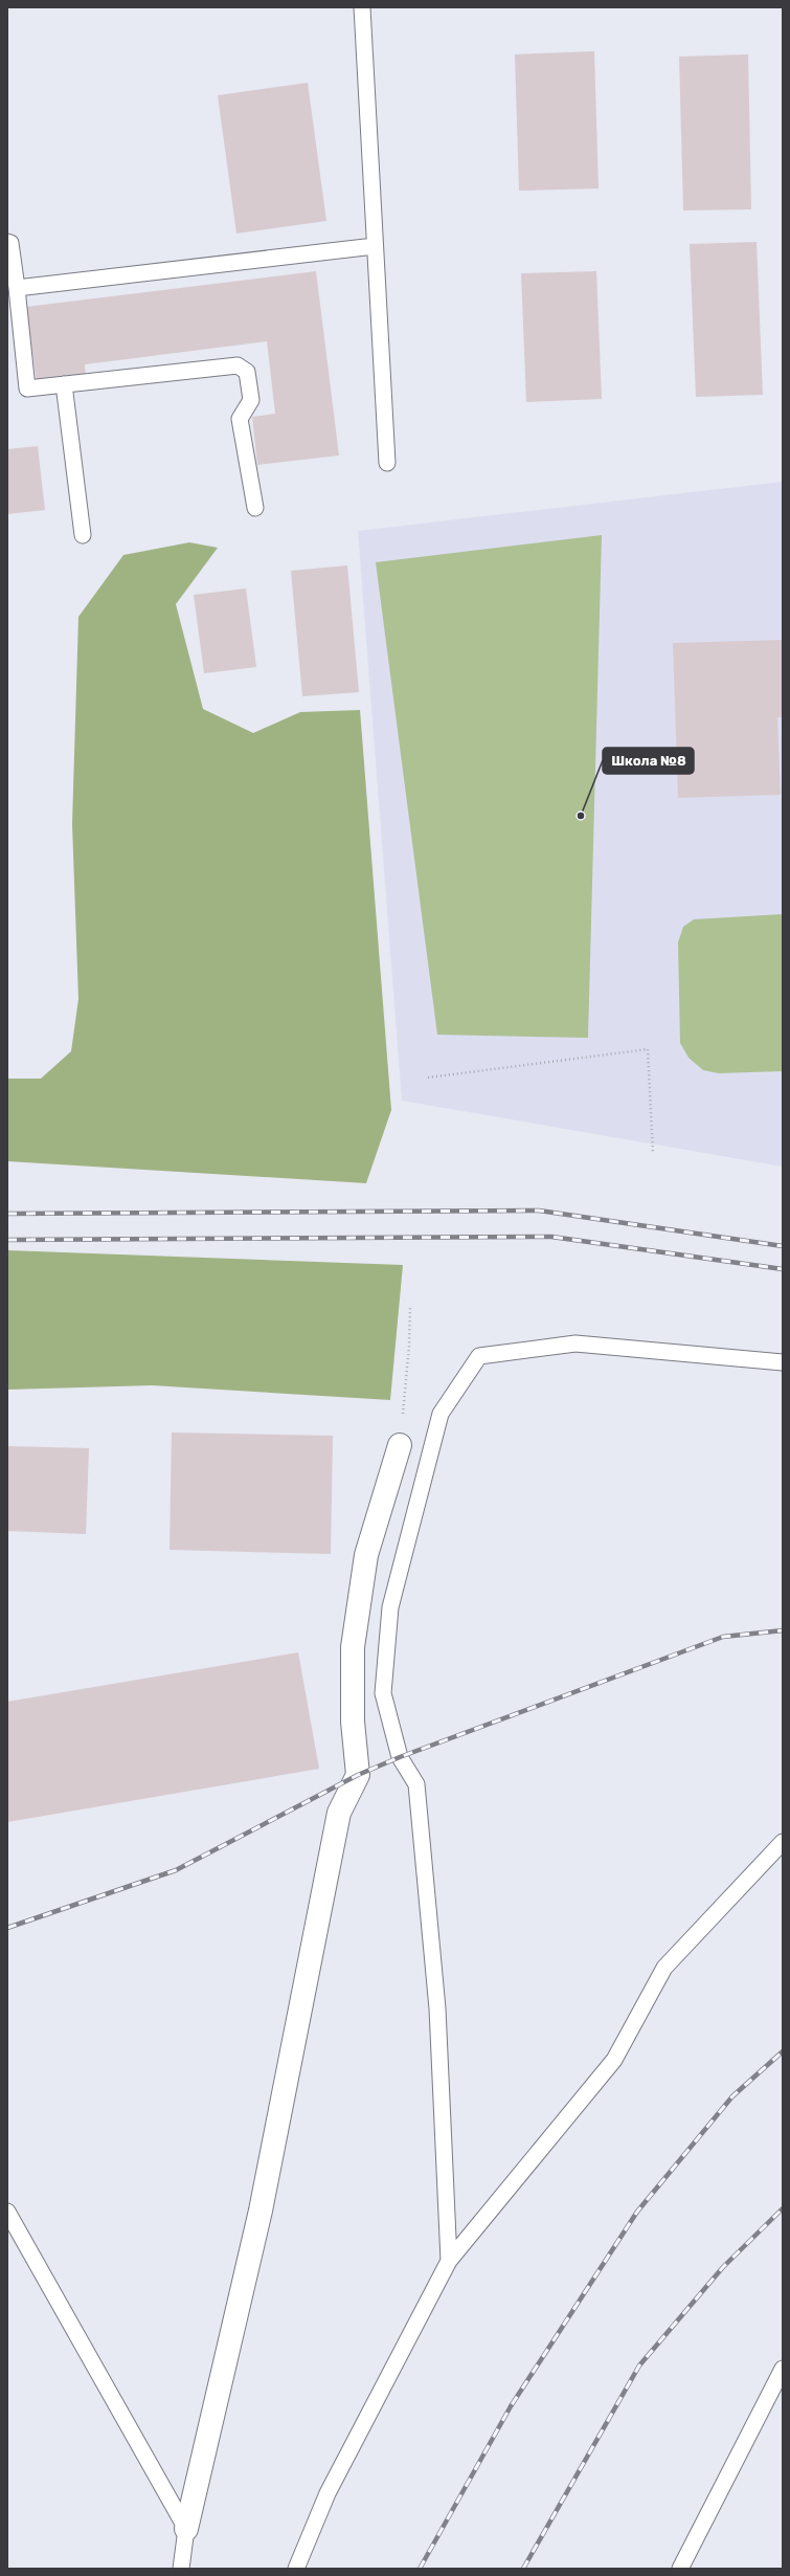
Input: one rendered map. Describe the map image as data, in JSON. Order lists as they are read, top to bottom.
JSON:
{
  "places": ["Школа №8"]
}
